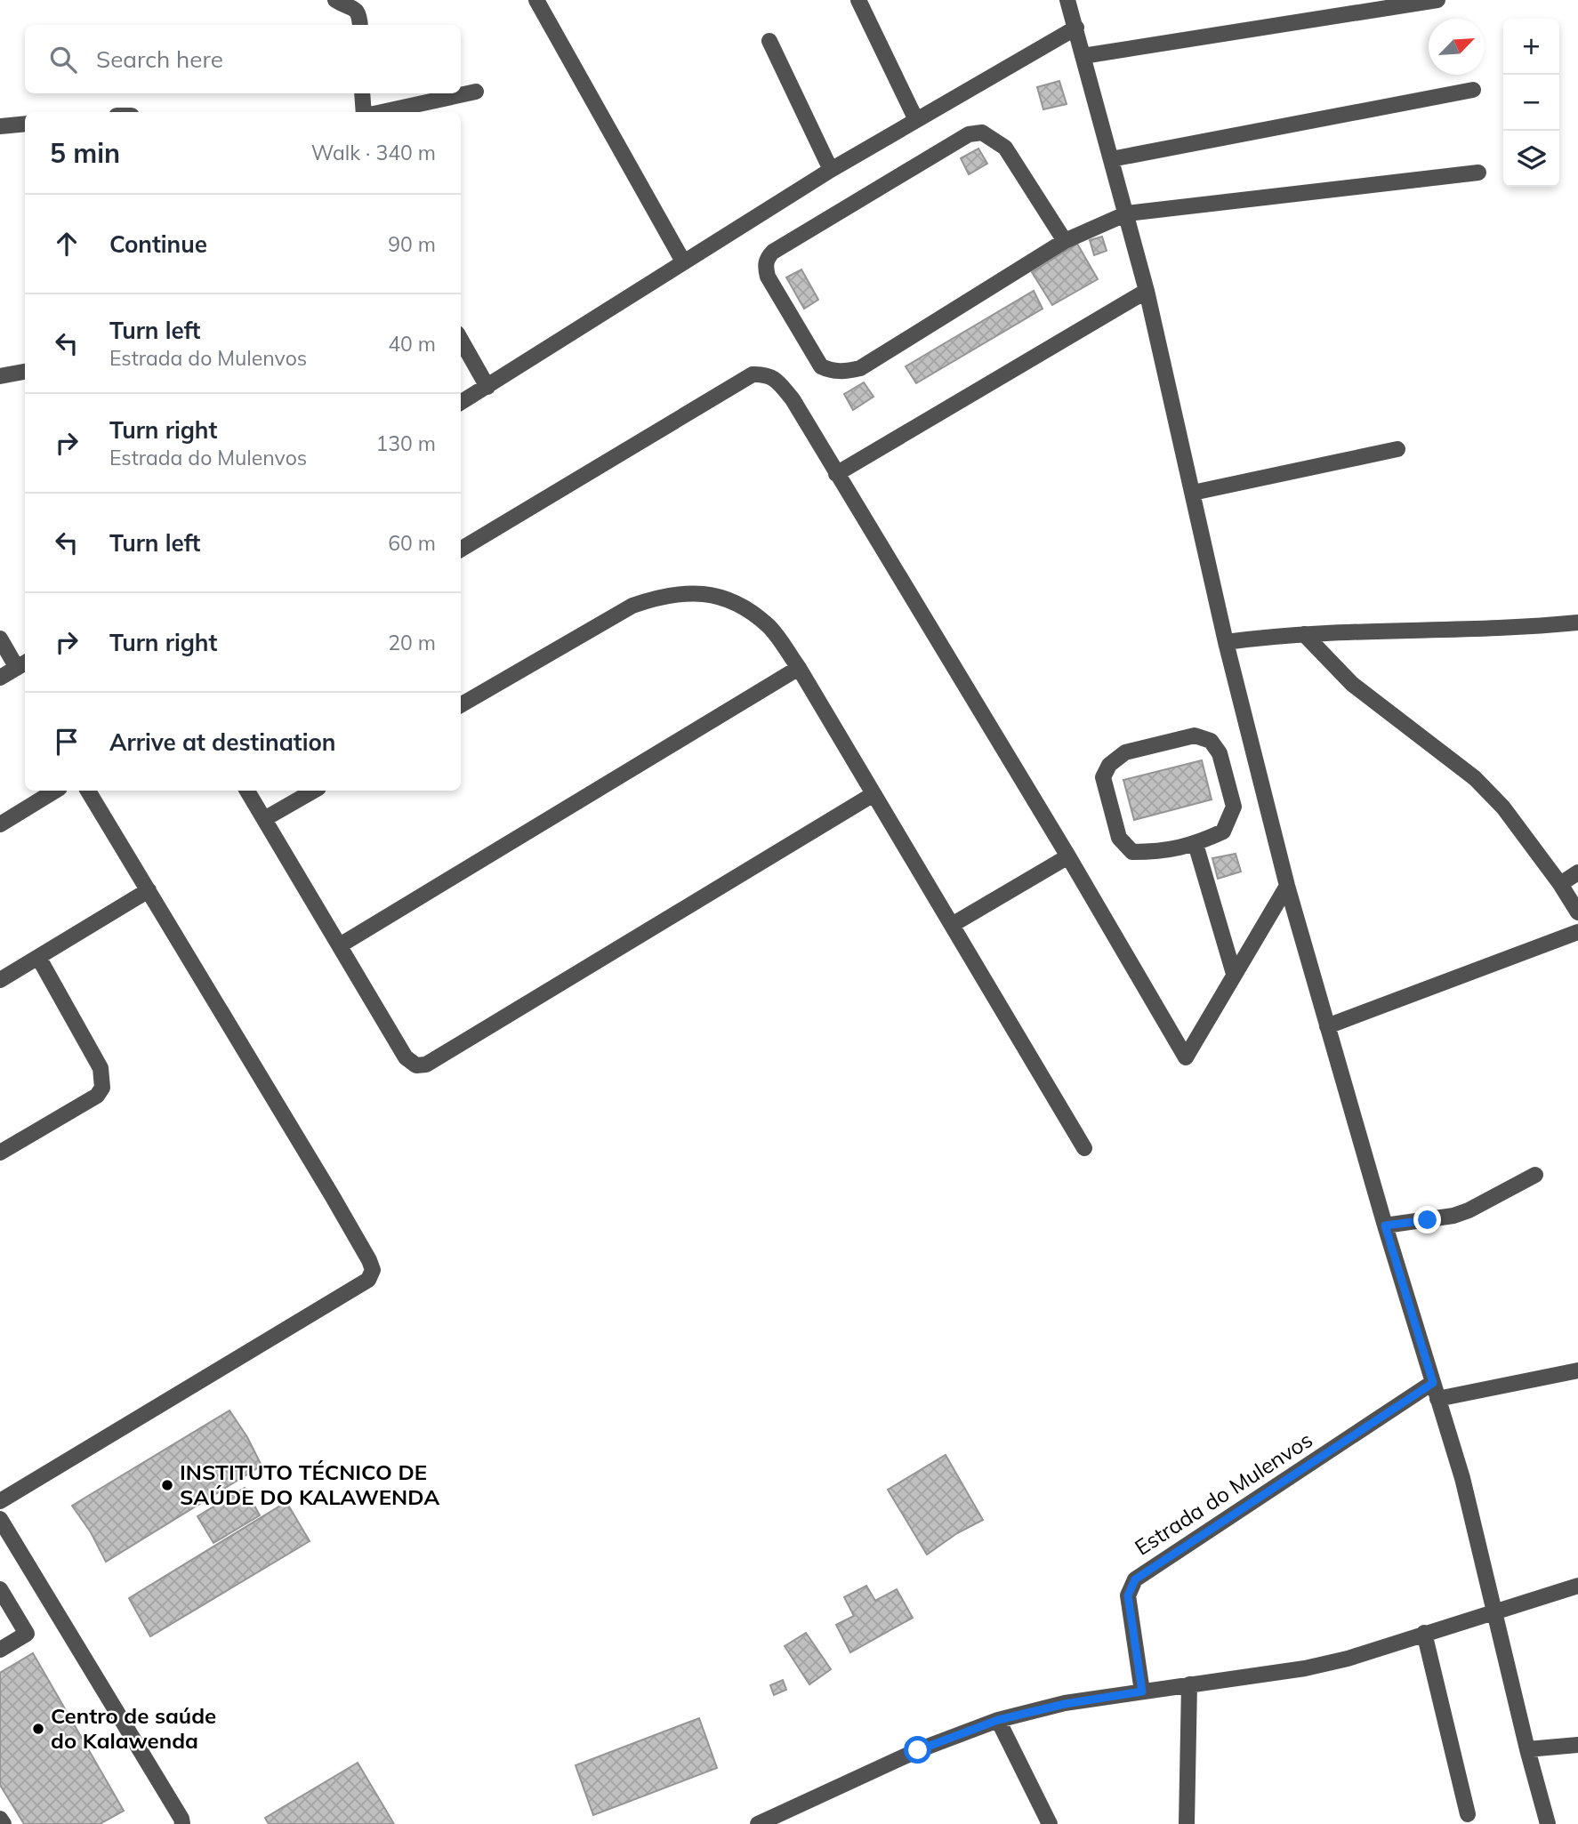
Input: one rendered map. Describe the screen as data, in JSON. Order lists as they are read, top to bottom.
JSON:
{
  "streets": {
    "street": ["Estrada do Mulenvos"]
  },
  "places": ["INSTITUTO TÉCNICO DE SAÚDE DO KALAWENDA", "Centro de saúde do Kalawenda"],
  "north": "top right",
  "page": {
    "map_buttons": ["+", "−"],
    "search": "Search here",
    "heading": ["5 min", "Walk · 340 m"],
    "list": [
      ["Continue", "90 m"],
      ["Turn left", "Estrada do Mulenvos", "40 m"],
      ["Turn right", "Estrada do Mulenvos", "130 m"],
      ["Turn left", "60 m"],
      ["Turn right", "20 m"],
      "Arrive at destination"
    ]
  }
}
